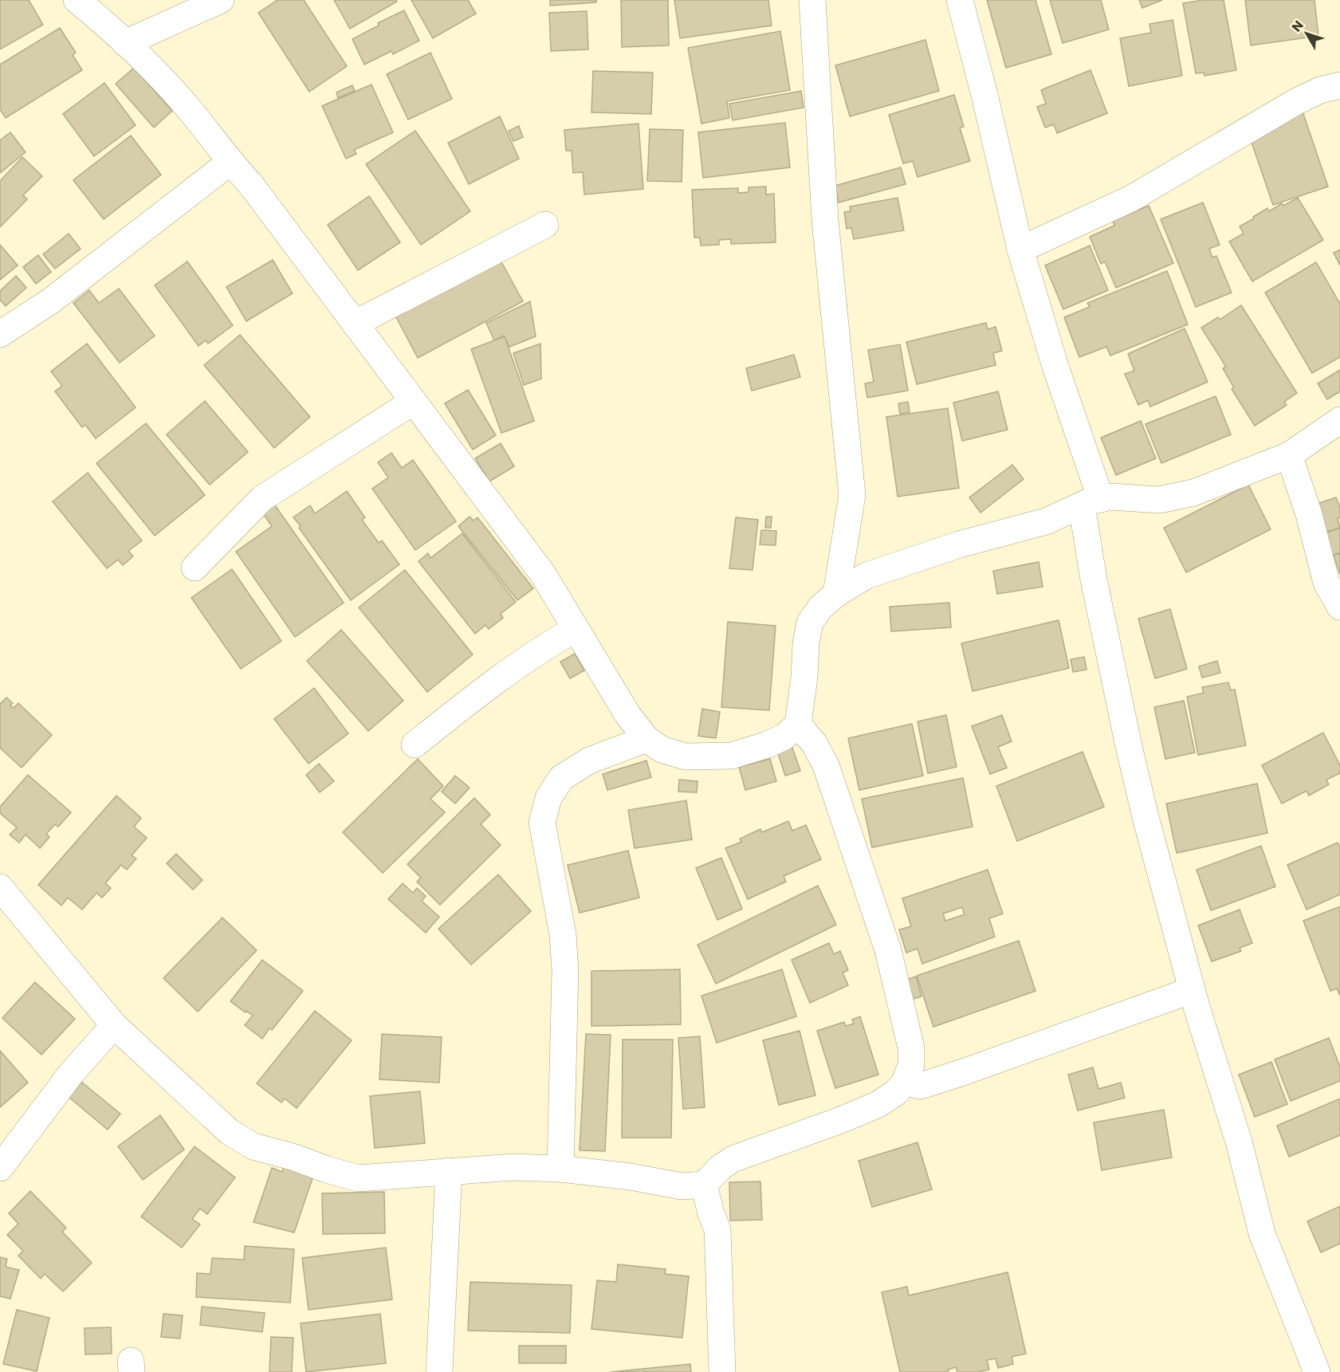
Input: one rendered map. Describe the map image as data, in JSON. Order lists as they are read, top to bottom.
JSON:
{
  "north": "top left"
}
